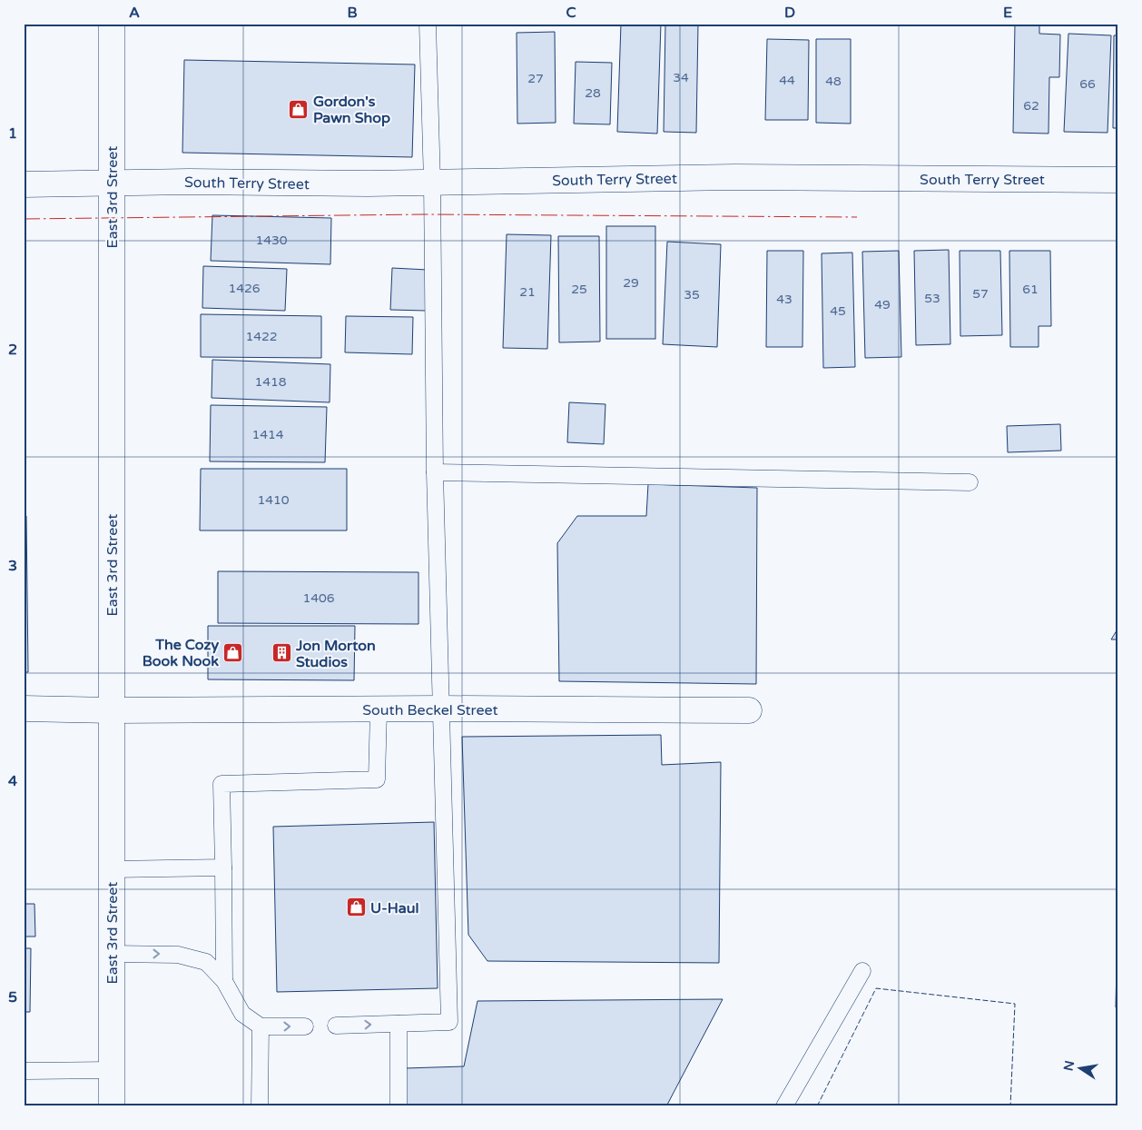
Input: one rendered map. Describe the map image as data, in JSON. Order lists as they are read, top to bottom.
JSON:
{
  "streets": {
    "street": ["South Terry Street", "East 3rd Street", "South Beckel Street"]
  },
  "crossings": [
    ["South Terry Street", "East 3rd Street"],
    ["East 3rd Street", "South Beckel Street"]
  ],
  "places": {
    "shop": ["Gordon's Pawn Shop", "The Cozy Book Nook", "U-Haul"],
    "building": ["Jon Morton Studios"]
  },
  "house_numbers": [
    "34",
    "27",
    "44",
    "48",
    "66",
    "28",
    "62",
    "1430",
    "29",
    "1426",
    "25",
    "61",
    "21",
    "57",
    "35",
    "53",
    "43",
    "49",
    "45",
    "1422",
    "1418",
    "1414",
    "1410",
    "1406"
  ],
  "north": "left",
  "grid": {
    "columns": [
      "A",
      "B",
      "C",
      "D",
      "E"
    ],
    "rows": [
      "1",
      "2",
      "3",
      "4",
      "5"
    ]
  }
}
